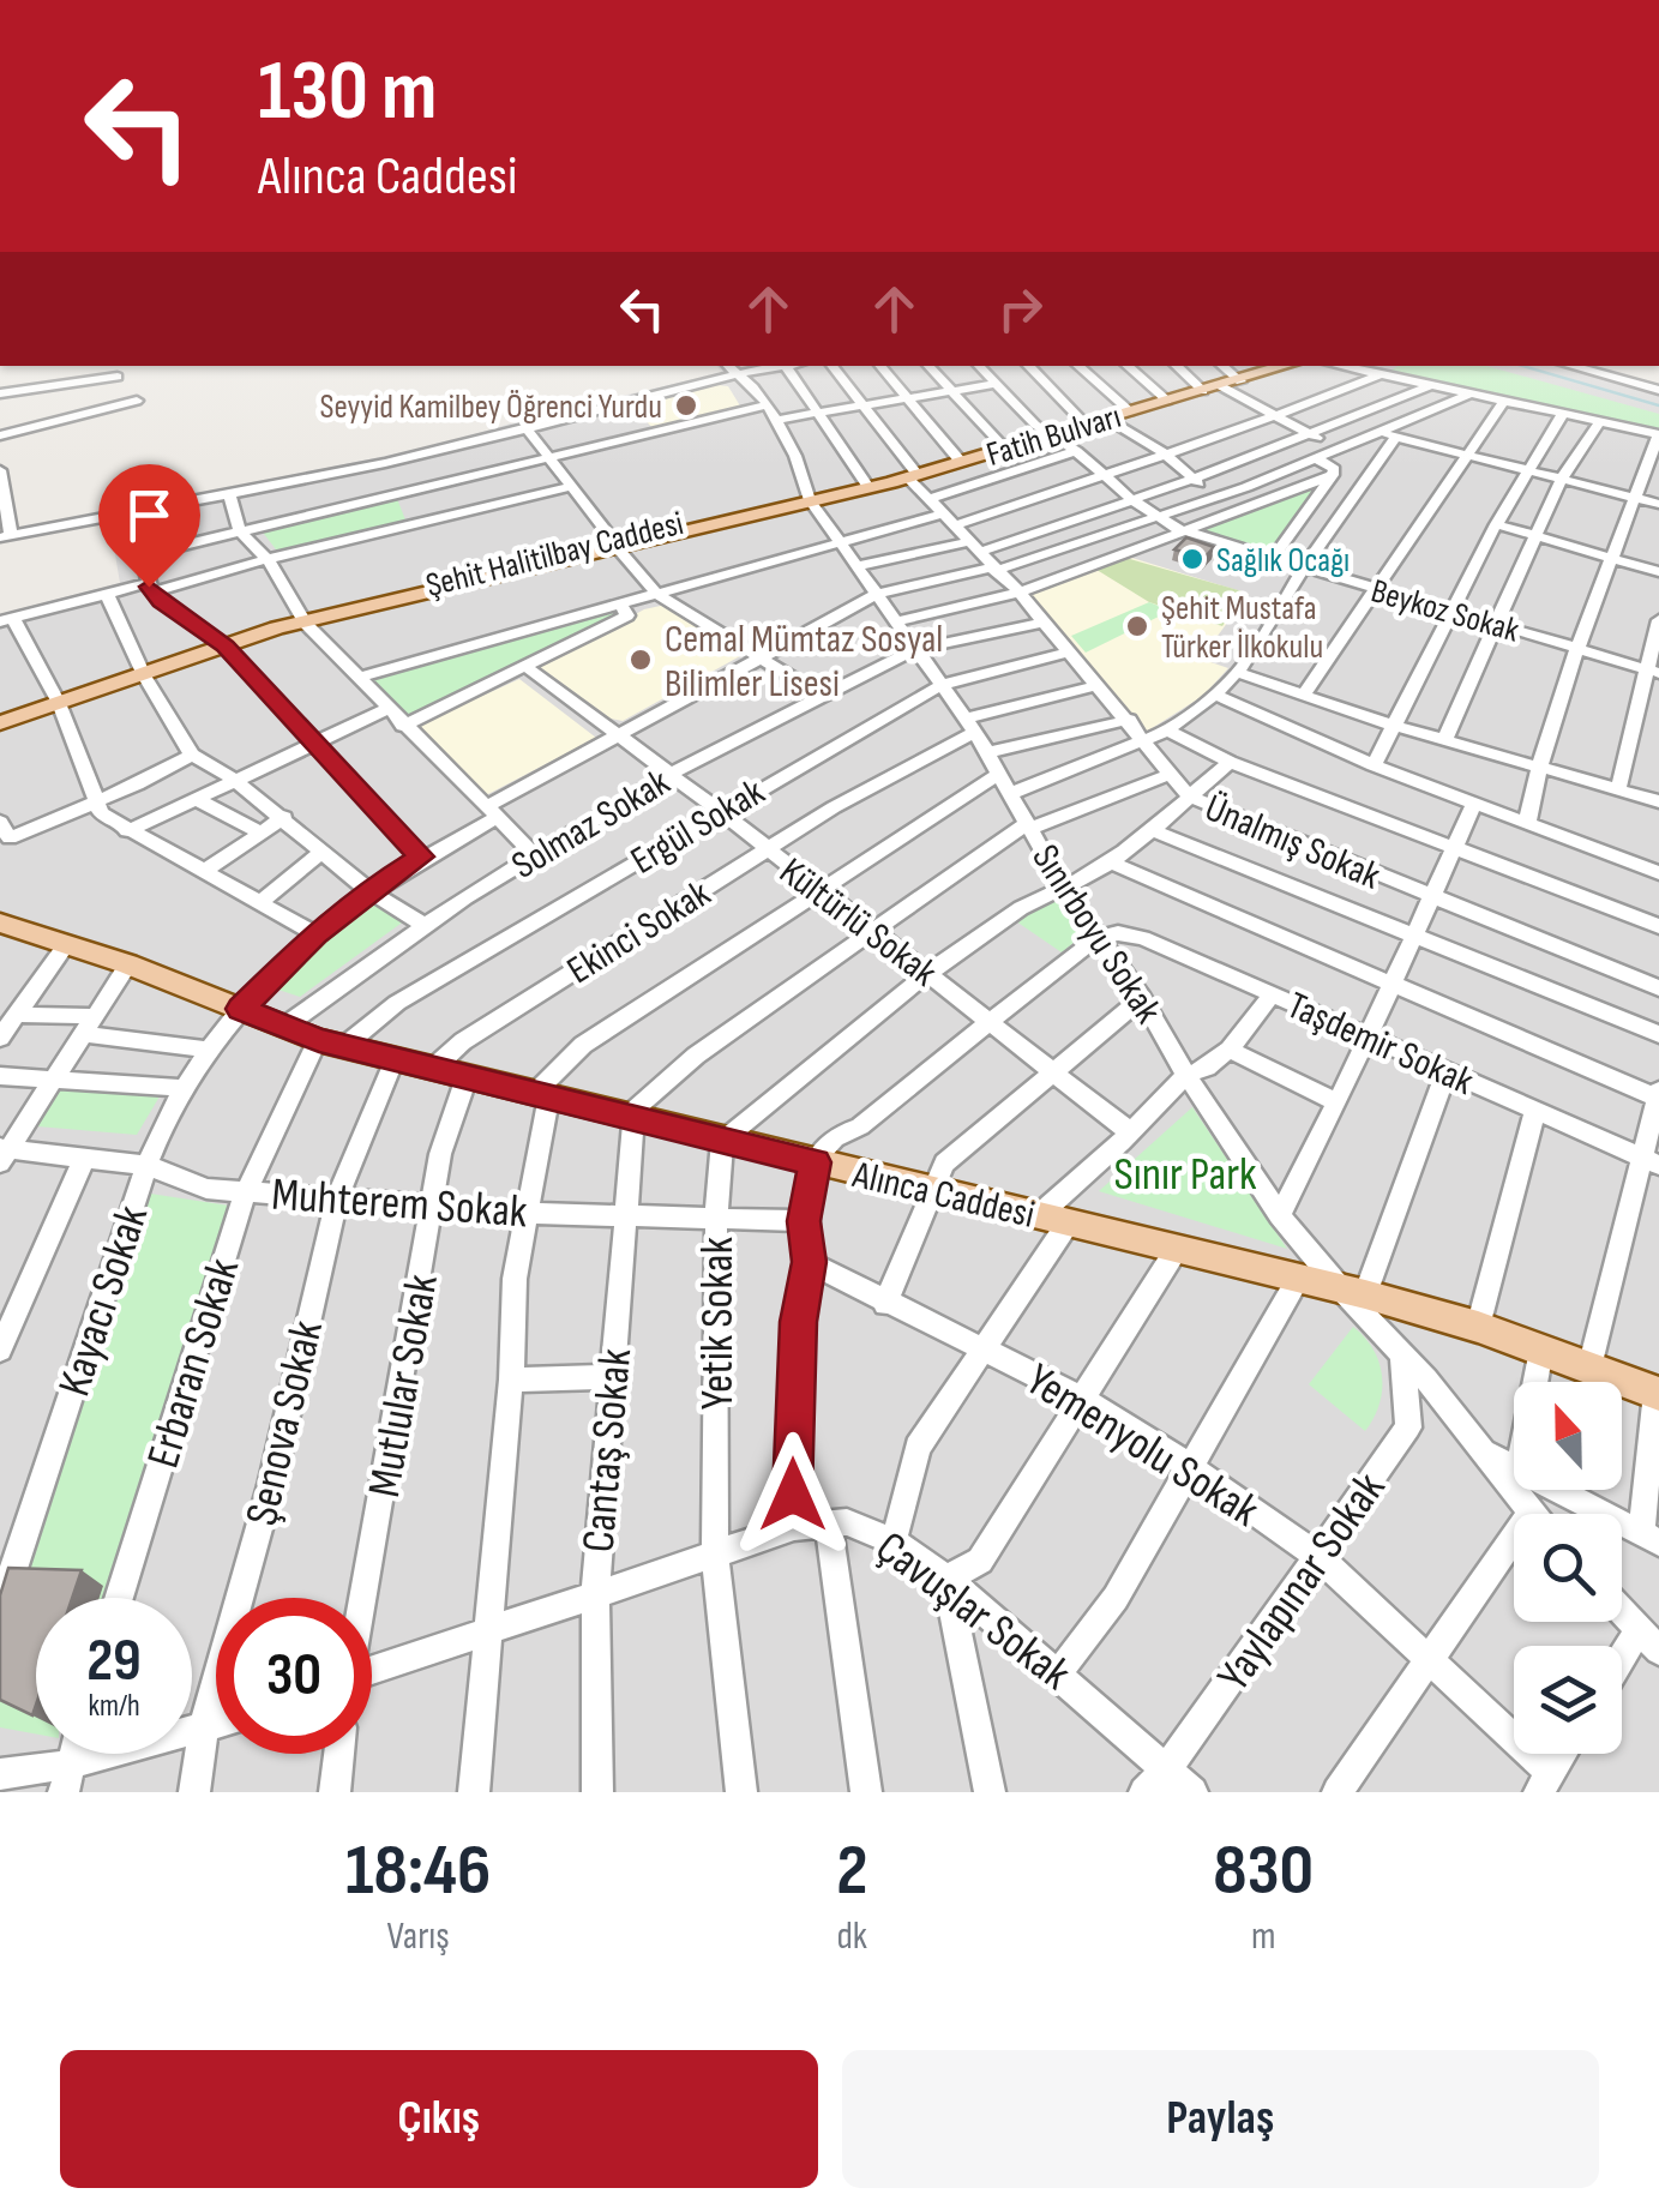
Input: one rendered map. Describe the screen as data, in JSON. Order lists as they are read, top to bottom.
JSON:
{
  "streets": {
    "main road": ["Fatih Bulvarı", "Şehit Halitilbay Caddesi", "Alınca Caddesi"],
    "street": [
      "Beykoz Sokak",
      "Solmaz Sokak",
      "Ergül Sokak",
      "Ünalmış Sokak",
      "Kültürlü Sokak",
      "Ekinci Sokak",
      "Sınırboyu Sokak",
      "Taşdemir Sokak",
      "Muhterem Sokak",
      "Kayacı Sokak",
      "Yetik Sokak",
      "Erbaran Sokak",
      "Mutlular Sokak",
      "Şenova Sokak",
      "Yemenyolu Sokak",
      "Cantaş Sokak",
      "Yaylapınar Sokak",
      "Çavuşlar Sokak"
    ]
  },
  "crossings": [
    ["Fatih Bulvarı", "Şehit Halitilbay Caddesi"],
    ["Fatih Bulvarı", "Beykoz Sokak"],
    ["Fatih Bulvarı", "Ünalmış Sokak"],
    ["Fatih Bulvarı", "Sınırboyu Sokak"],
    ["Şehit Halitilbay Caddesi", "Sınırboyu Sokak"],
    ["Beykoz Sokak", "Kayacı Sokak"],
    ["Solmaz Sokak", "Ünalmış Sokak"],
    ["Solmaz Sokak", "Kültürlü Sokak"],
    ["Solmaz Sokak", "Sınırboyu Sokak"],
    ["Solmaz Sokak", "Alınca Caddesi"],
    ["Ergül Sokak", "Ünalmış Sokak"],
    ["Ergül Sokak", "Kültürlü Sokak"],
    ["Ergül Sokak", "Sınırboyu Sokak"],
    ["Ergül Sokak", "Alınca Caddesi"],
    ["Ergül Sokak", "Erbaran Sokak"],
    ["Ünalmış Sokak", "Ekinci Sokak"],
    ["Ünalmış Sokak", "Kayacı Sokak"],
    ["Kültürlü Sokak", "Ekinci Sokak"],
    ["Kültürlü Sokak", "Kayacı Sokak"],
    ["Ekinci Sokak", "Sınırboyu Sokak"],
    ["Ekinci Sokak", "Alınca Caddesi"],
    ["Sınırboyu Sokak", "Taşdemir Sokak"],
    ["Sınırboyu Sokak", "Alınca Caddesi"],
    ["Sınırboyu Sokak", "Kayacı Sokak"],
    ["Sınırboyu Sokak", "Yaylapınar Sokak"],
    ["Alınca Caddesi", "Kayacı Sokak"],
    ["Alınca Caddesi", "Yetik Sokak"],
    ["Alınca Caddesi", "Erbaran Sokak"],
    ["Alınca Caddesi", "Mutlular Sokak"],
    ["Alınca Caddesi", "Şenova Sokak"],
    ["Alınca Caddesi", "Cantaş Sokak"],
    ["Muhterem Sokak", "Kayacı Sokak"],
    ["Muhterem Sokak", "Yetik Sokak"],
    ["Muhterem Sokak", "Erbaran Sokak"],
    ["Muhterem Sokak", "Mutlular Sokak"],
    ["Muhterem Sokak", "Şenova Sokak"],
    ["Muhterem Sokak", "Cantaş Sokak"],
    ["Yetik Sokak", "Çavuşlar Sokak"],
    ["Yemenyolu Sokak", "Yaylapınar Sokak"],
    ["Cantaş Sokak", "Çavuşlar Sokak"],
    ["Yaylapınar Sokak", "Çavuşlar Sokak"]
  ],
  "parks": ["Sınır Park"],
  "places": [
    "Seyyid Kamilbey Öğrenci Yurdu",
    "Sağlık Ocağı",
    "Şehit Mustafa Türker İlkokulu",
    "Cemal Mümtaz Sosyal Bilimler Lisesi"
  ],
  "north": "top",
  "page": {
    "turn": ["130 m", "Alınca Caddesi"],
    "speed": "29 km/h",
    "limit": "30",
    "eta": [
      "18:46",
      "Varış",
      "2",
      "dk",
      "830",
      "m"
    ],
    "buttons": ["Çıkış", "Paylaş"]
  }
}
